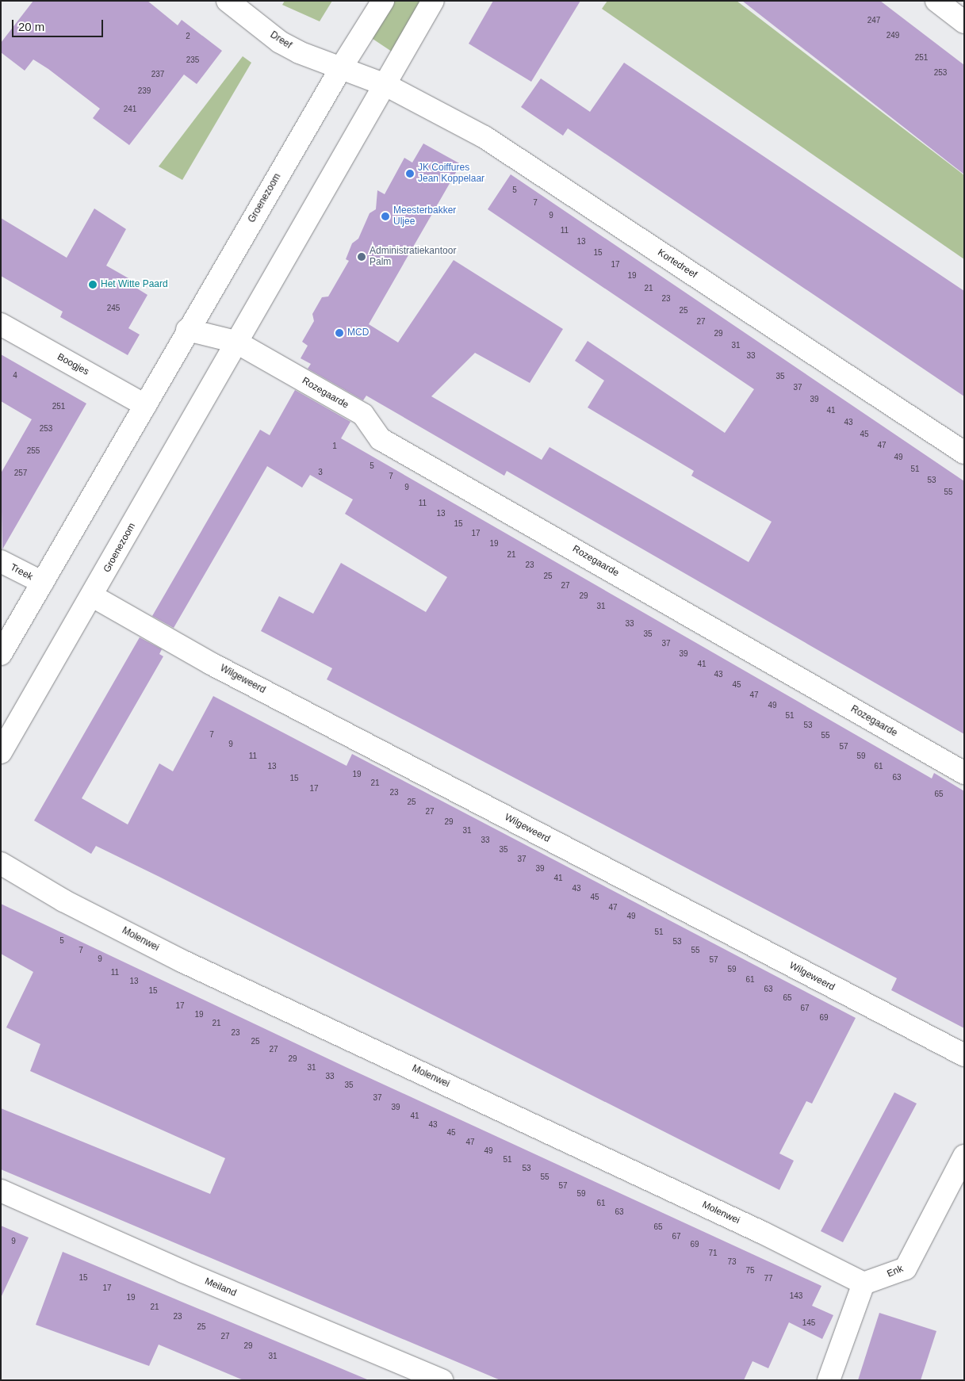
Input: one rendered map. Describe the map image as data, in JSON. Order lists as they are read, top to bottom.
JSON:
{
  "streets": {
    "street": [
      "Dreef",
      "Groenezoom",
      "Kortedreef",
      "Boogjes",
      "Rozegaarde",
      "Treek",
      "Wilgeweerd",
      "Molenwei",
      "Enk",
      "Meiland"
    ]
  },
  "crossings": [
    ["Dreef", "Groenezoom"],
    ["Groenezoom", "Kortedreef"],
    ["Groenezoom", "Boogjes"],
    ["Groenezoom", "Rozegaarde"],
    ["Groenezoom", "Treek"],
    ["Groenezoom", "Wilgeweerd"],
    ["Molenwei", "Enk"]
  ],
  "places": [
    "JK Coiffures Jean Koppelaar",
    "Meesterbakker Uljee",
    "Administratiekantoor Palm",
    "Het Witte Paard",
    "MCD"
  ],
  "house_numbers": [
    "247",
    "249",
    "2",
    "251",
    "235",
    "253",
    "237",
    "239",
    "241",
    "5",
    "7",
    "9",
    "11",
    "13",
    "15",
    "17",
    "19",
    "21",
    "23",
    "245",
    "25",
    "27",
    "29",
    "31",
    "33",
    "4",
    "35",
    "37",
    "39",
    "251",
    "41",
    "43",
    "253",
    "45",
    "47",
    "1",
    "255",
    "49",
    "5",
    "51",
    "3",
    "257",
    "7",
    "53",
    "9",
    "55",
    "11",
    "13",
    "15",
    "17",
    "19",
    "21",
    "23",
    "25",
    "27",
    "29",
    "31",
    "33",
    "35",
    "37",
    "39",
    "41",
    "43",
    "45",
    "47",
    "49",
    "51",
    "53",
    "7",
    "55",
    "9",
    "57",
    "11",
    "59",
    "13",
    "61",
    "19",
    "63",
    "15",
    "21",
    "17",
    "23",
    "65",
    "25",
    "27",
    "29",
    "31",
    "33",
    "35",
    "37",
    "39",
    "41",
    "43",
    "45",
    "47",
    "49",
    "51",
    "5",
    "53",
    "7",
    "55",
    "9",
    "57",
    "59",
    "11",
    "61",
    "13",
    "63",
    "15",
    "65",
    "17",
    "67",
    "19",
    "69",
    "21",
    "23",
    "25",
    "27",
    "29",
    "31",
    "33",
    "35",
    "37",
    "39",
    "41",
    "43",
    "45",
    "47",
    "49",
    "51",
    "53",
    "55",
    "57",
    "59",
    "61",
    "63",
    "65",
    "67",
    "9",
    "69",
    "71",
    "73",
    "75",
    "15",
    "77",
    "17",
    "143",
    "19",
    "21",
    "23",
    "145",
    "25",
    "27",
    "29",
    "31"
  ],
  "scale_bar": "20 m"
}
